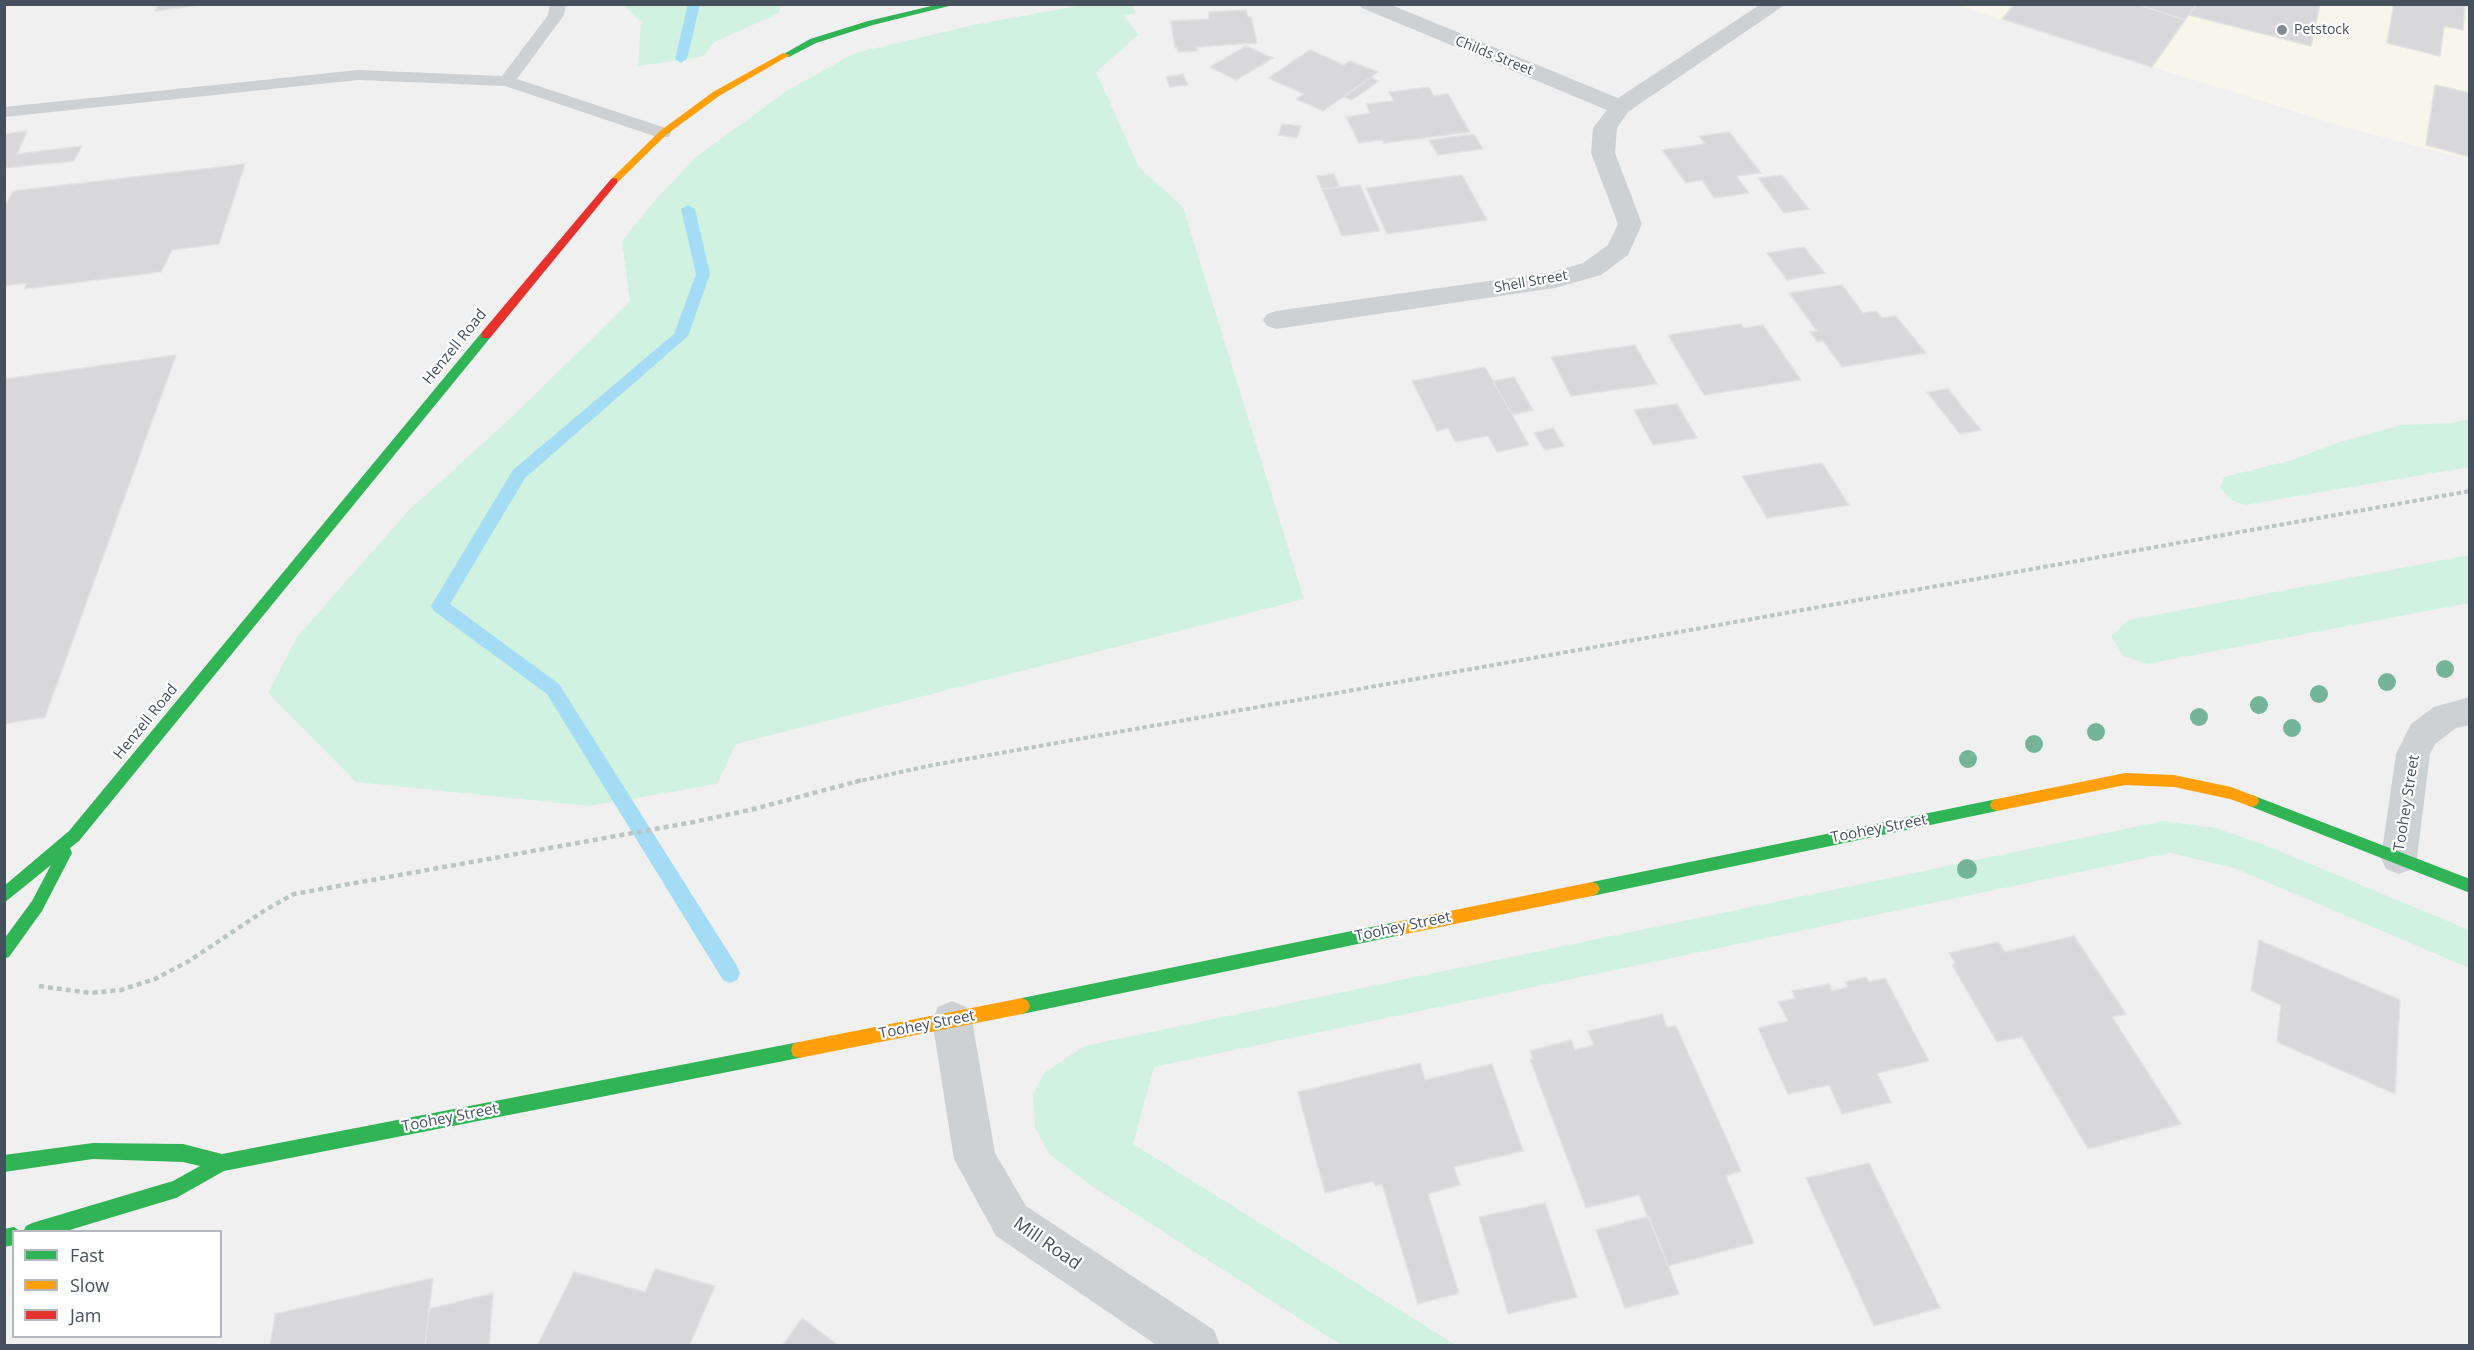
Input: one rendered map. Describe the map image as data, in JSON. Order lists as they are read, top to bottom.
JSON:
{
  "streets": {
    "street": [
      "Childs Street",
      "Shell Street",
      "Henzell Road",
      "Toohey Street",
      "Mill Road"
    ]
  },
  "crossings": [
    ["Childs Street", "Shell Street"],
    ["Toohey Street", "Mill Road"]
  ],
  "places": ["Petstock"],
  "legend": ["Fast", "Slow", "Jam"]
}
